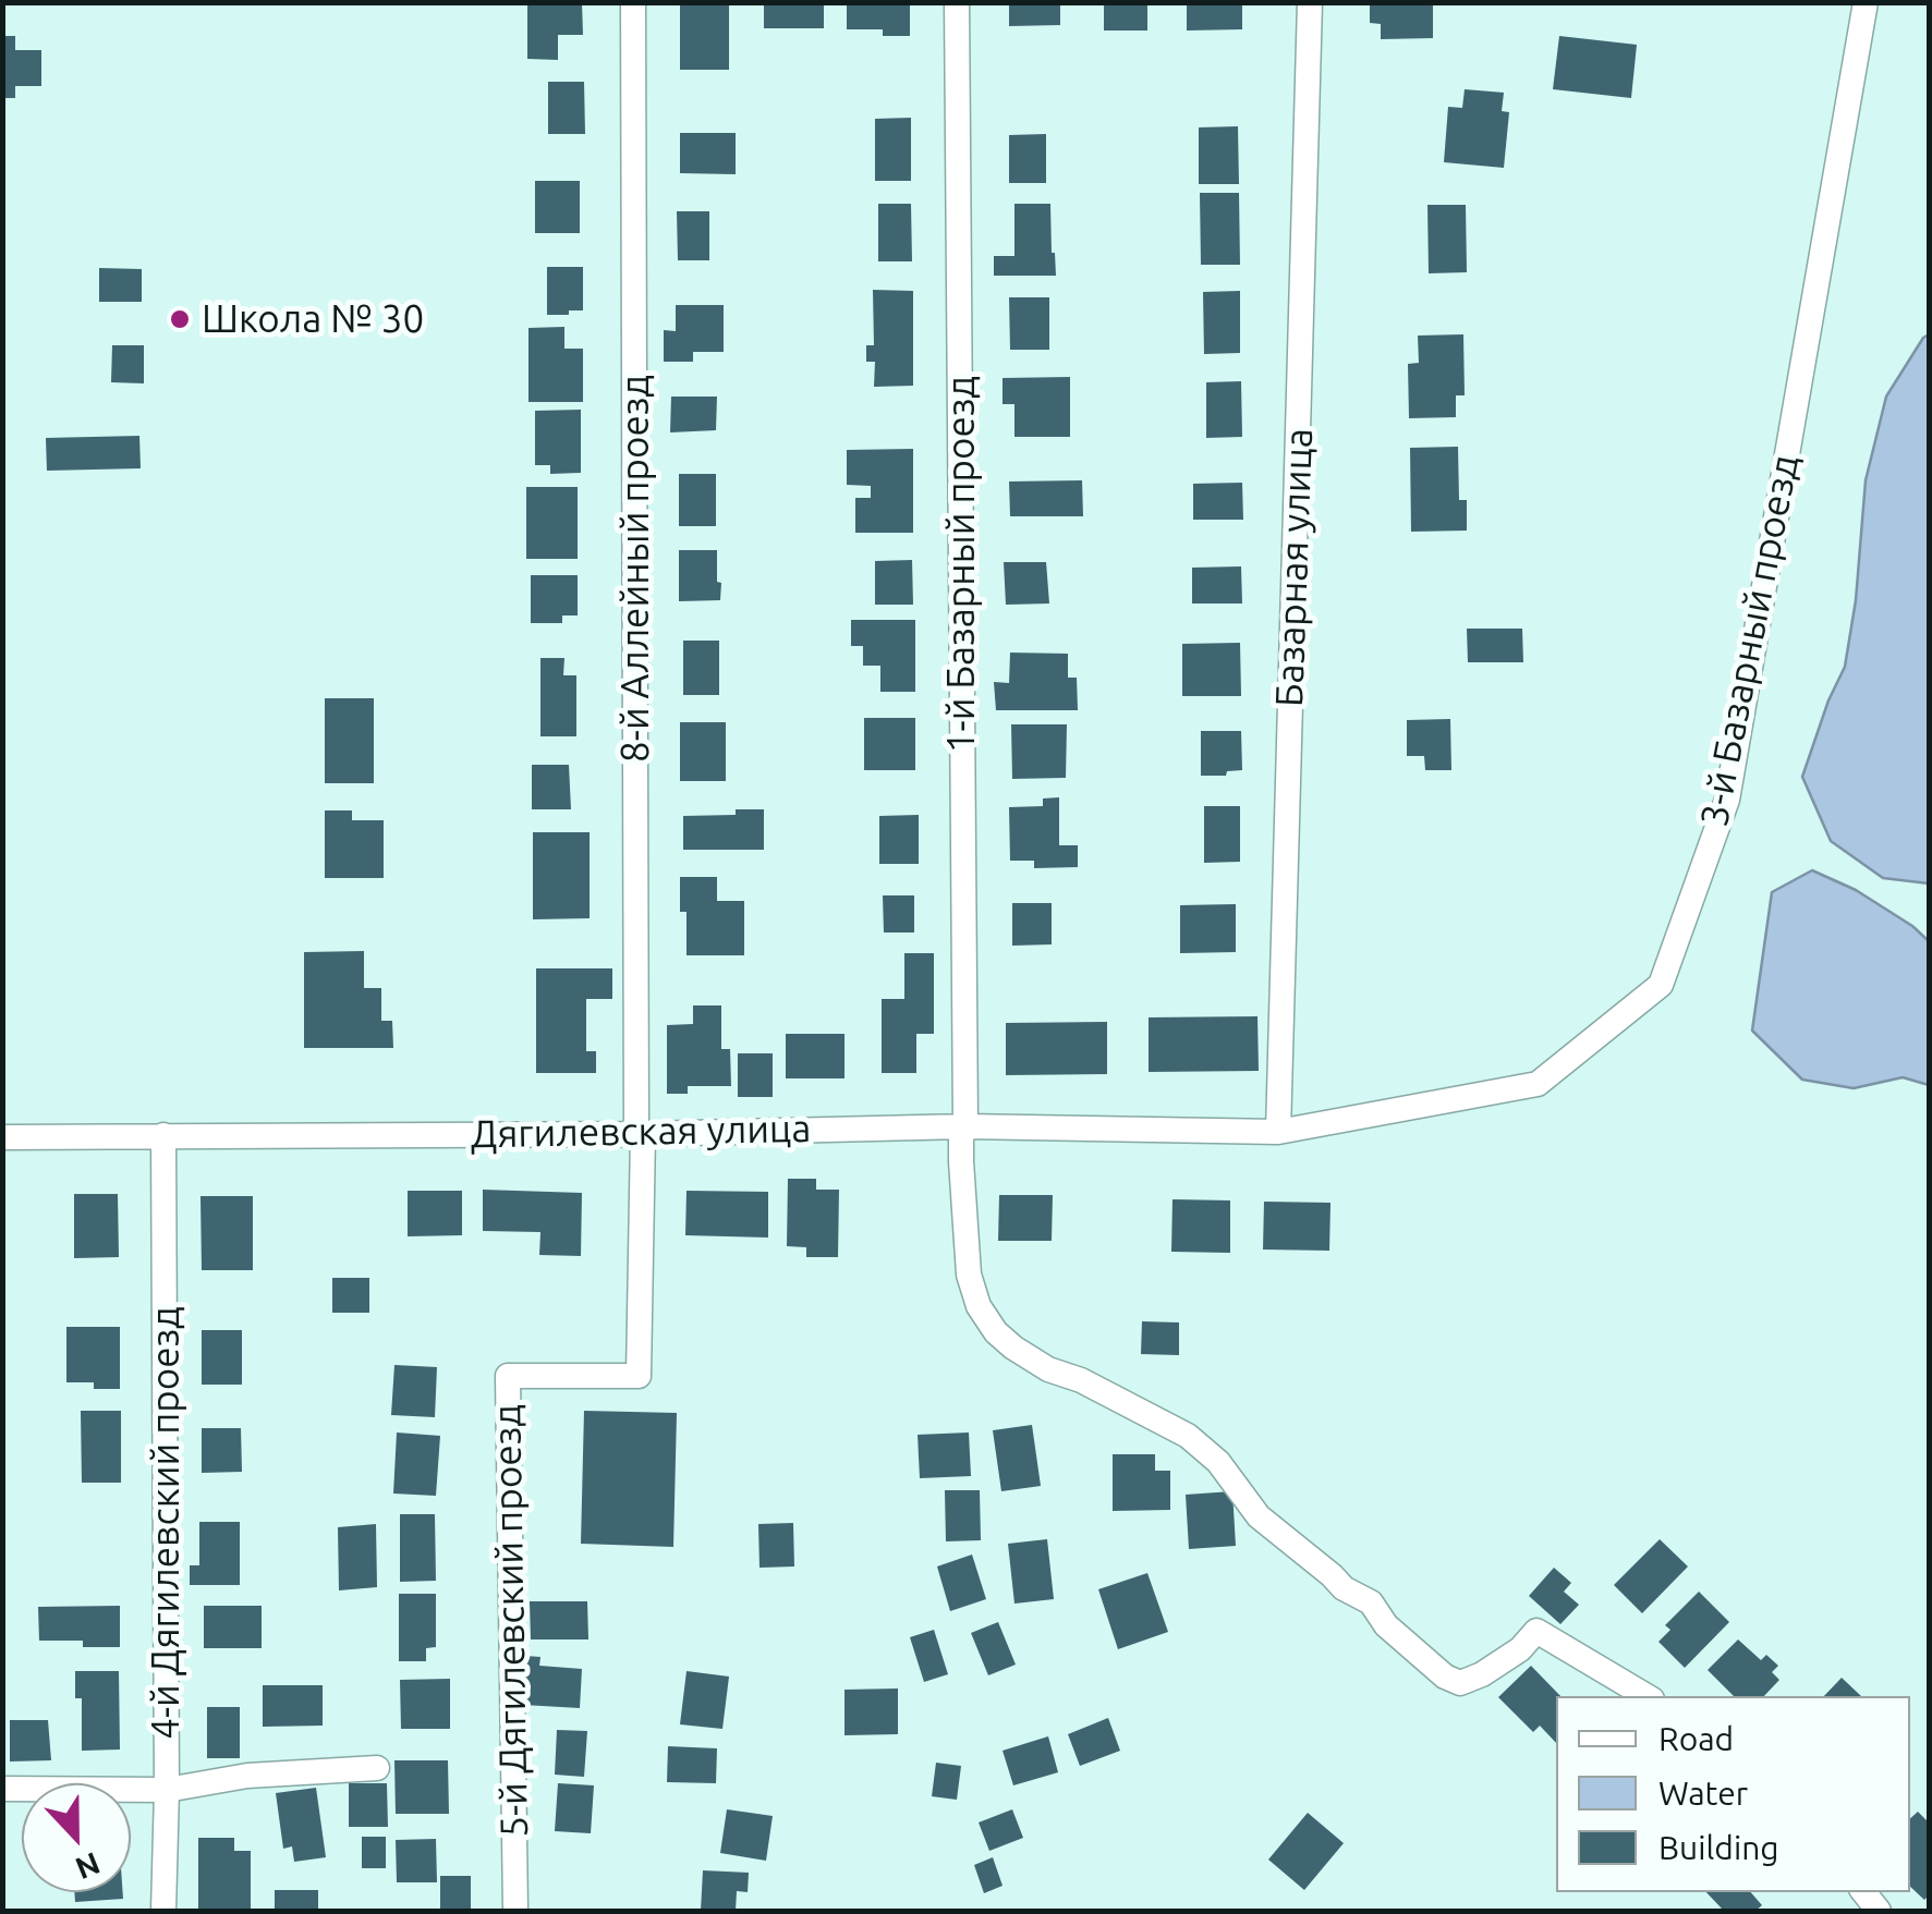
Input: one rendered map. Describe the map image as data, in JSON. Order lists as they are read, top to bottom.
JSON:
{
  "streets": {
    "street": [
      "1-й Базарный проезд",
      "Базарная улица",
      "8-й Аллейный проезд",
      "3-й Базарный проезд",
      "Дягилевская улица",
      "4-й Дягилевский проезд",
      "5-й Дягилевский проезд"
    ]
  },
  "crossings": [
    ["1-й Базарный проезд", "Дягилевская улица"],
    ["Базарная улица", "3-й Базарный проезд"],
    ["Базарная улица", "Дягилевская улица"],
    ["8-й Аллейный проезд", "Дягилевская улица"],
    ["8-й Аллейный проезд", "5-й Дягилевский проезд"],
    ["3-й Базарный проезд", "Дягилевская улица"],
    ["Дягилевская улица", "4-й Дягилевский проезд"],
    ["Дягилевская улица", "5-й Дягилевский проезд"]
  ],
  "places": ["Школа № 30"],
  "legend": ["Road", "Water", "Building"],
  "north": "bottom"
}
